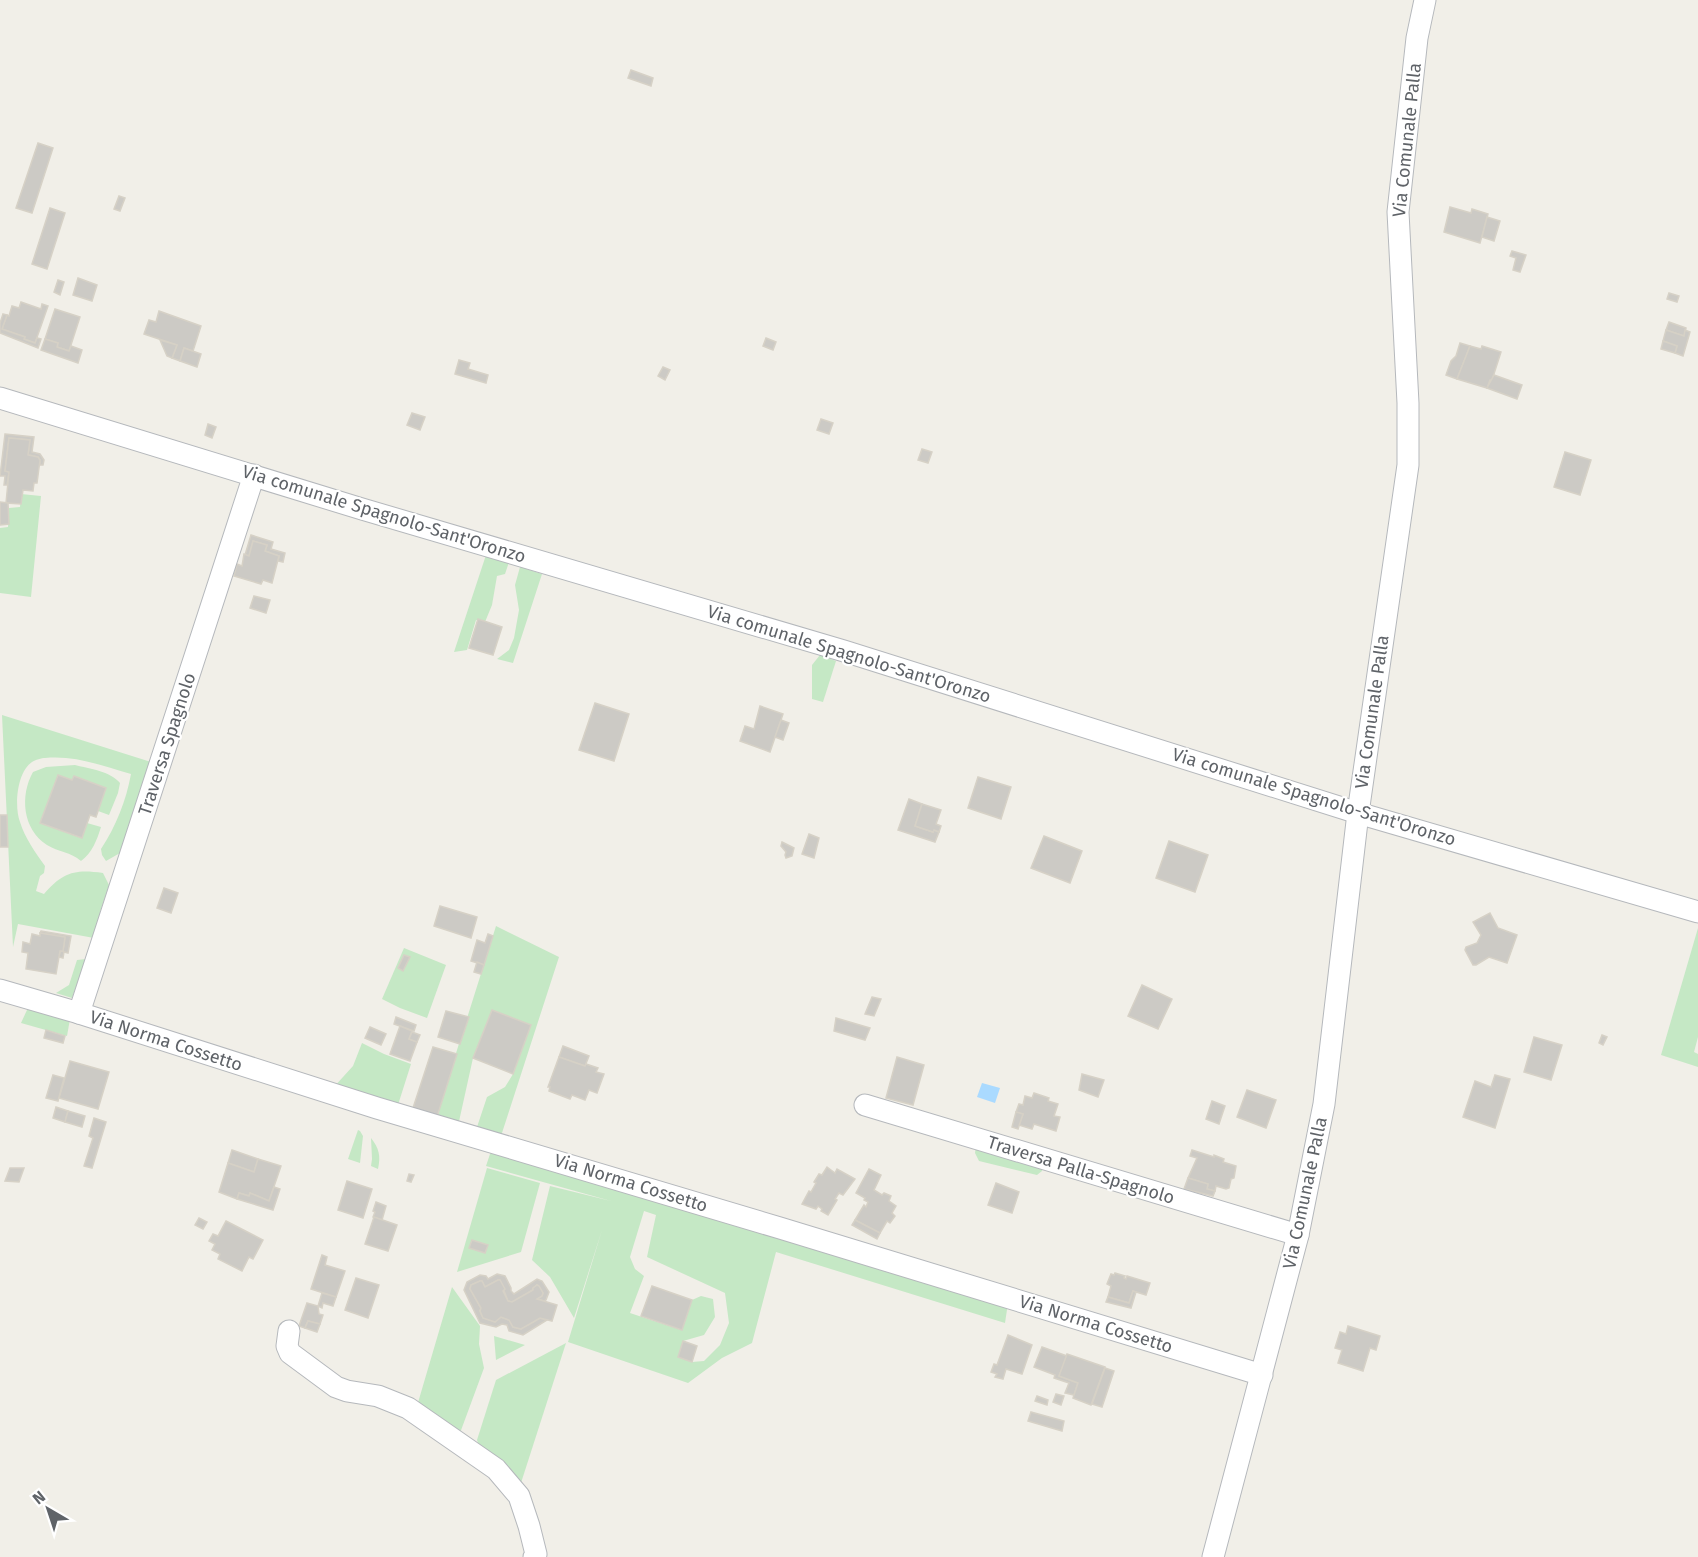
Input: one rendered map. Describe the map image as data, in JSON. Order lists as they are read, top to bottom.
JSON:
{
  "streets": {
    "street": [
      "Via Comunale Palla",
      "Via comunale Spagnolo-Sant'Oronzo",
      "Traversa Spagnolo",
      "Via Norma Cossetto",
      "Traversa Palla-Spagnolo"
    ]
  },
  "crossings": [
    ["Via Comunale Palla", "Via comunale Spagnolo-Sant'Oronzo"],
    ["Via Comunale Palla", "Via Norma Cossetto"],
    ["Via Comunale Palla", "Traversa Palla-Spagnolo"],
    ["Via comunale Spagnolo-Sant'Oronzo", "Traversa Spagnolo"],
    ["Traversa Spagnolo", "Via Norma Cossetto"]
  ],
  "north": "top left"
}
